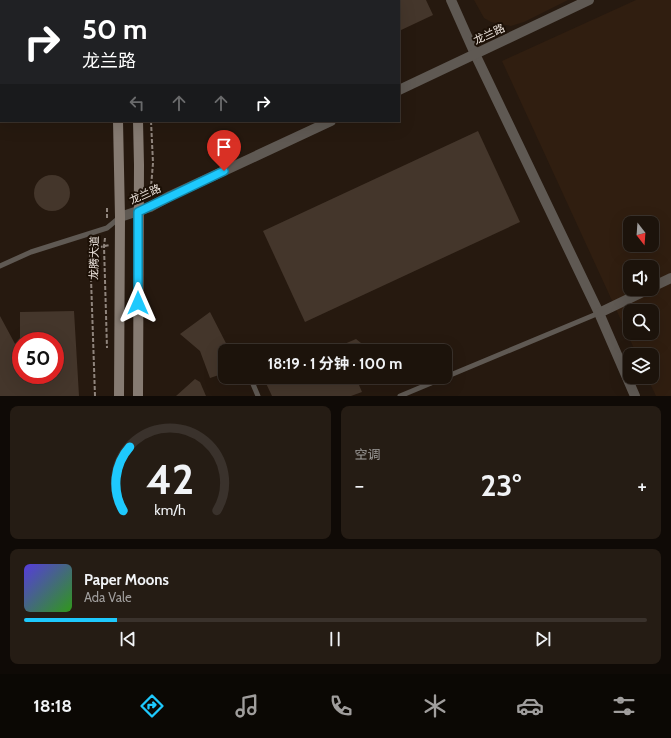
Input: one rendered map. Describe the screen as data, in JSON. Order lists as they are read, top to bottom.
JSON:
{
  "streets": {
    "street": ["龙兰路"],
    "path": ["龙腾大道"]
  },
  "north": "bottom",
  "page": {
    "turn": ["50 m", "龙兰路"],
    "limit": "50",
    "trip": "18:19 · 1 分钟 · 100 m",
    "tile": "空调",
    "heat": ["−", "23°", "+"],
    "song": ["Paper Moons", "Ada Vale"],
    "tabs": "18:18",
    "gauge": ["42", "km/h"]
  }
}
